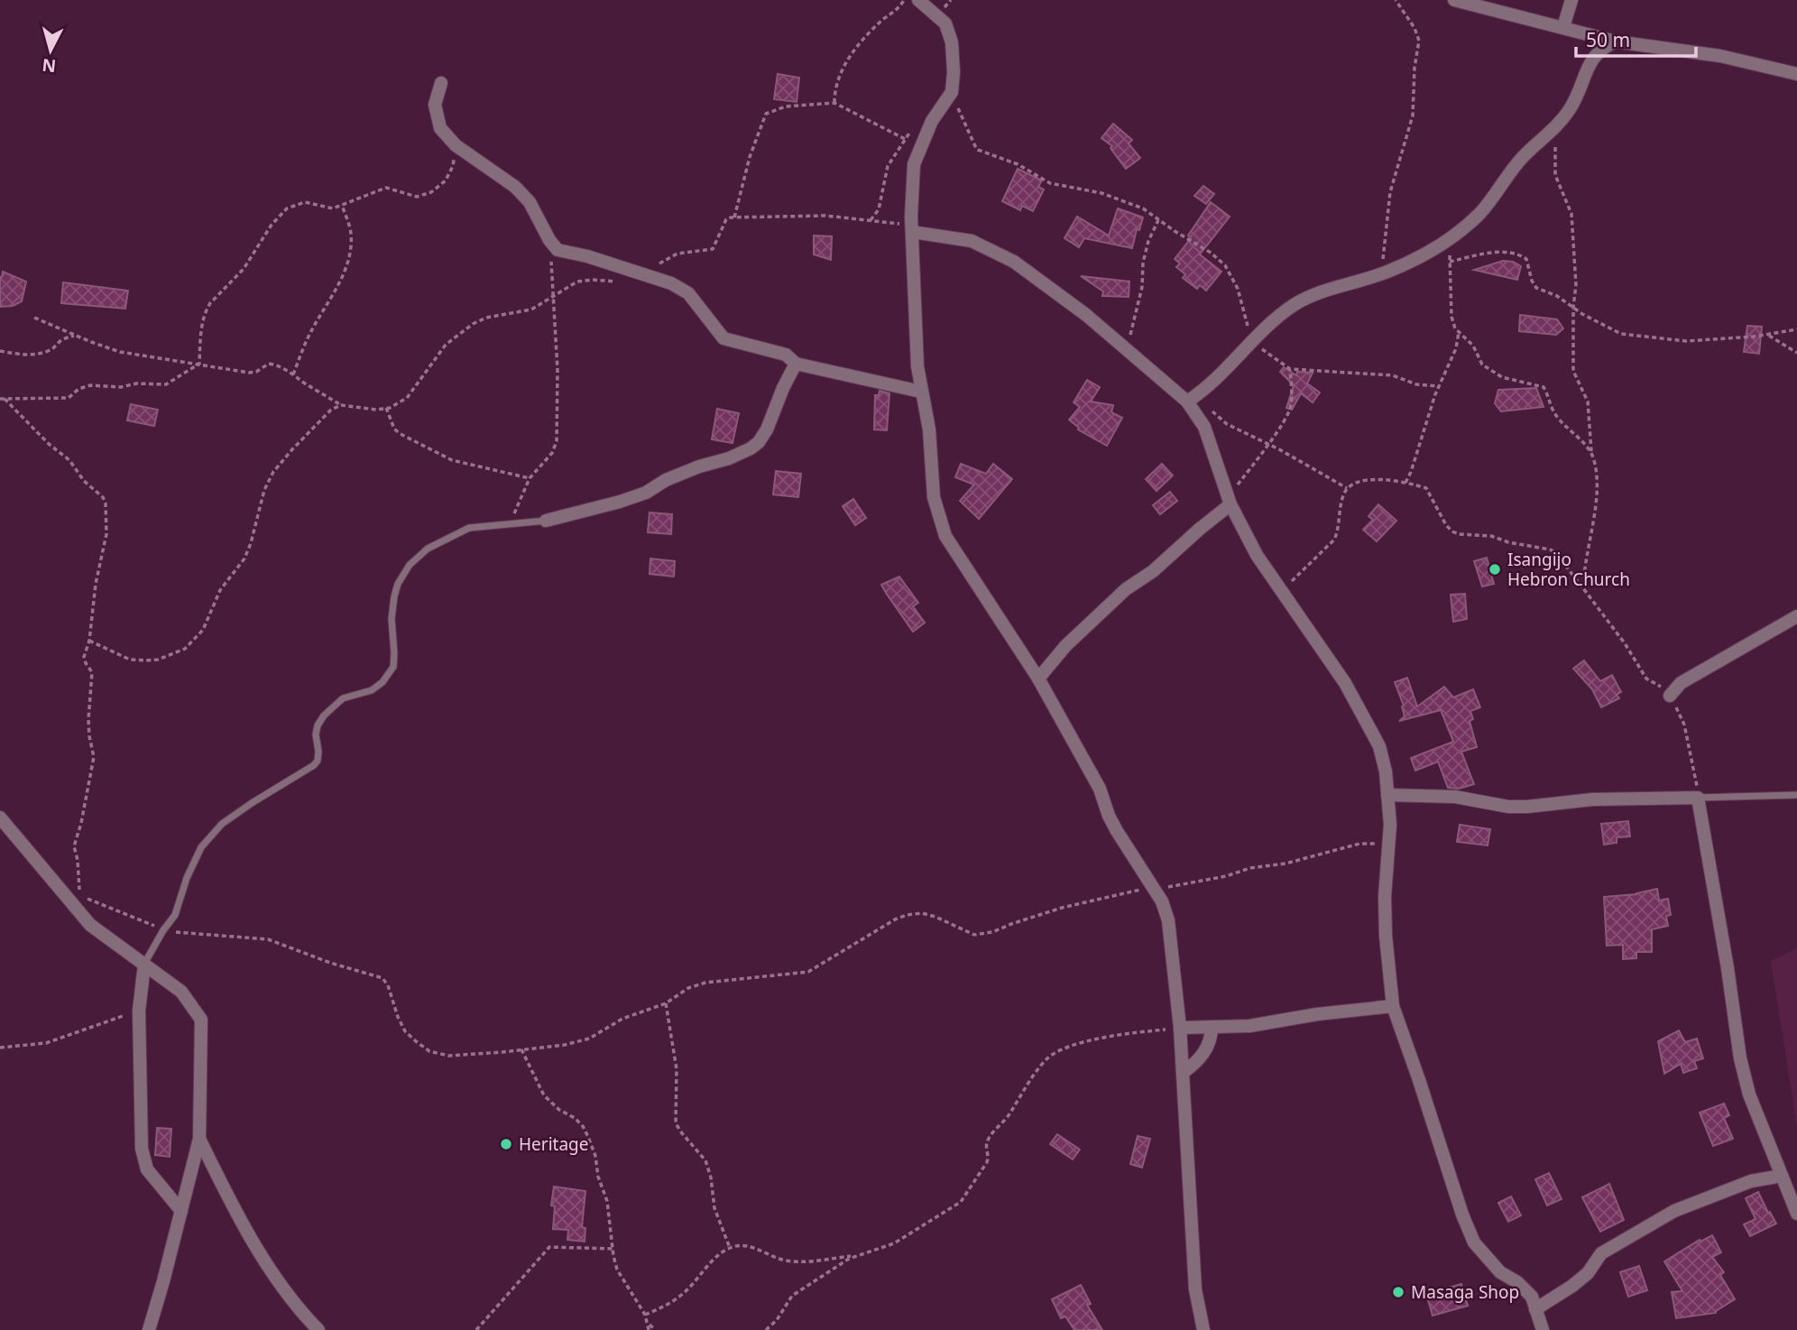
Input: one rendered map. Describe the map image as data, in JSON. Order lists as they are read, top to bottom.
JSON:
{
  "places": ["Isangijo Hebron Church", "Heritage", "Masaga Shop"],
  "scale_bar": "50 m",
  "north": "bottom"
}
